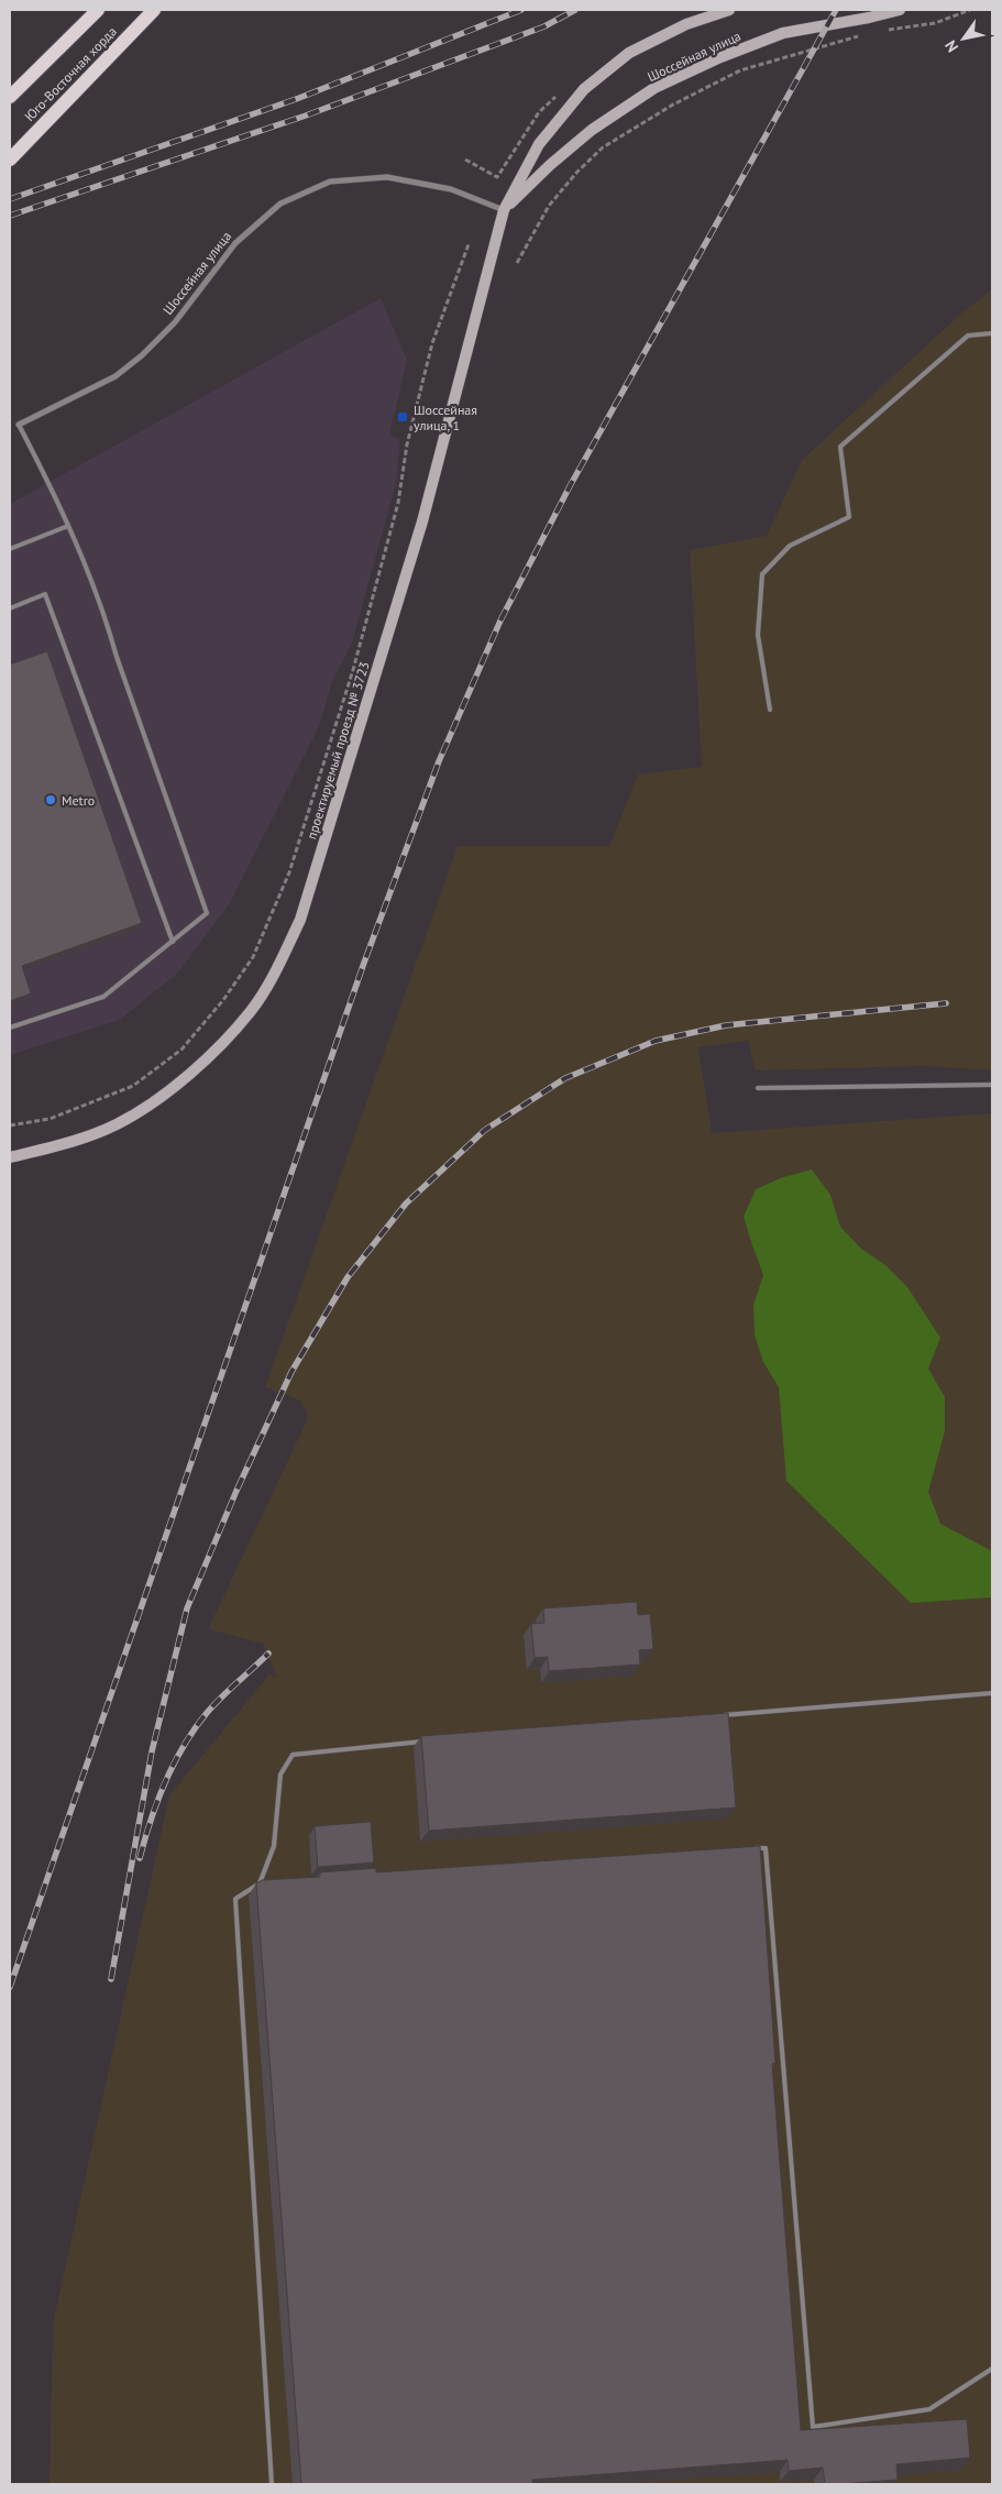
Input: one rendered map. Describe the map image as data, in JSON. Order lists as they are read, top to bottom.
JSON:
{
  "streets": {
    "main road": ["Шоссейная улица", "Юго-Восточная хорда", "проектируемый проезд № 3723"]
  },
  "crossings": [
    ["Шоссейная улица", "проектируемый проезд № 3723"]
  ],
  "places": {
    "transit": ["Шоссейная улица, 1"],
    "other": ["Metro"]
  },
  "north": "bottom left"
}
